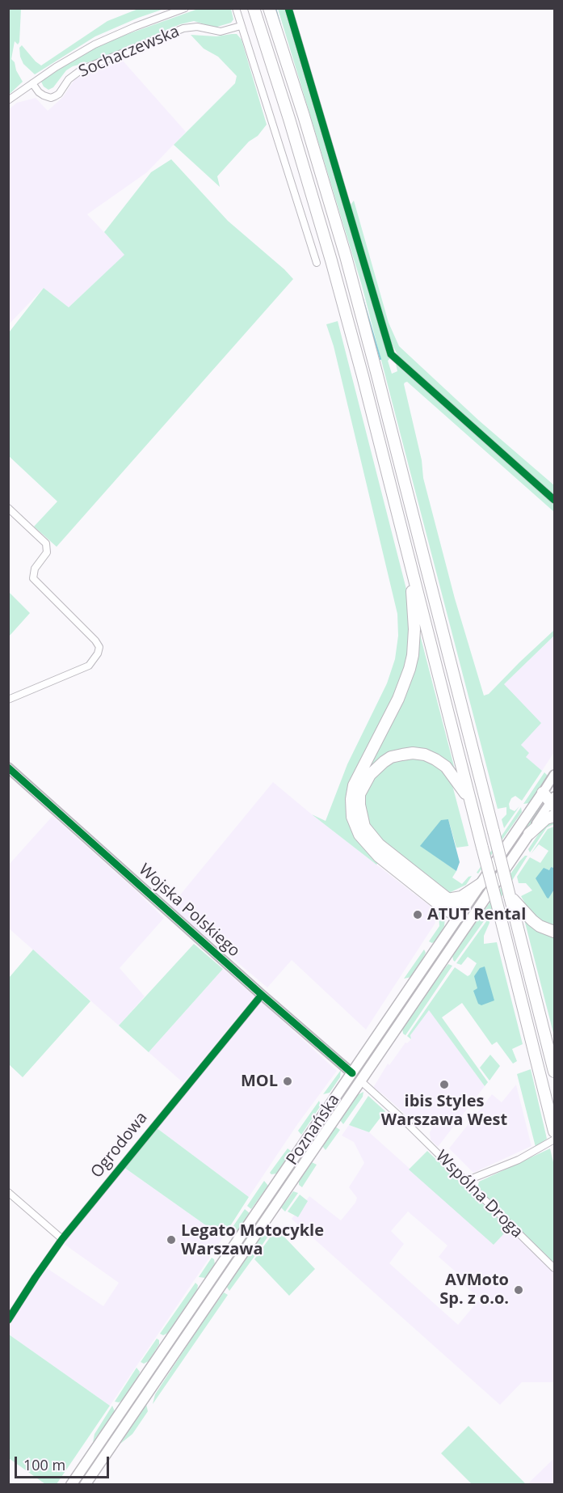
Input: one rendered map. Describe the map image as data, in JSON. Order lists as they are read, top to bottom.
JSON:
{
  "streets": {
    "main road": ["Poznańska"],
    "street": [
      "Sochaczewska",
      "Wojska Polskiego",
      "Ogrodowa",
      "Wspólna Droga"
    ]
  },
  "crossings": [
    ["Wojska Polskiego", "Poznańska"],
    ["Wojska Polskiego", "Ogrodowa"],
    ["Poznańska", "Wspólna Droga"]
  ],
  "places": [
    "ATUT Rental",
    "MOL",
    "ibis Styles Warszawa West",
    "Legato Motocykle Warszawa",
    "AVMoto Sp. z o.o."
  ],
  "scale_bar": "100 m"
}
